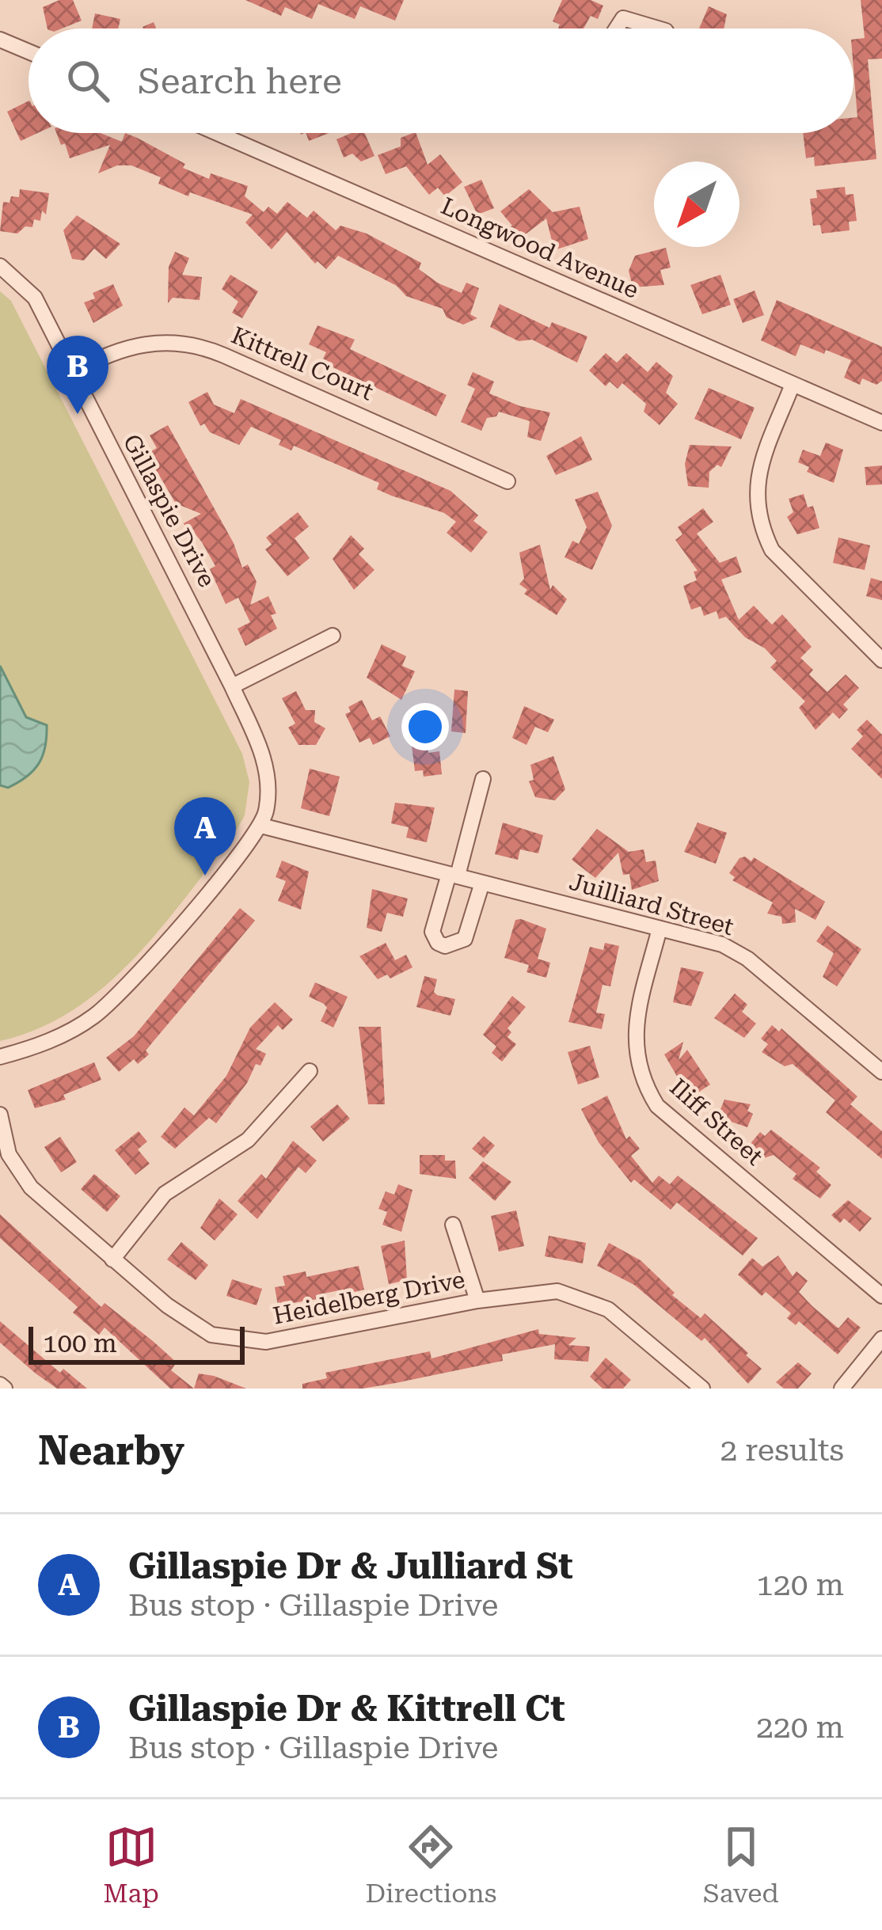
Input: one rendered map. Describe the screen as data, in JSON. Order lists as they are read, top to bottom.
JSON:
{
  "streets": {
    "street": [
      "Longwood Avenue",
      "Kittrell Court",
      "Gillaspie Drive",
      "Juilliard Street",
      "Iliff Street",
      "Heidelberg Drive"
    ]
  },
  "crossings": [
    ["Kittrell Court", "Gillaspie Drive"],
    ["Gillaspie Drive", "Juilliard Street"],
    ["Juilliard Street", "Iliff Street"]
  ],
  "scale_bar": "100 m",
  "north": "bottom left",
  "page": {
    "search": "Search here",
    "pins": ["B", "A"],
    "scale": "100 m",
    "heading": ["Nearby", "2 results"],
    "list": [
      {
        "mark": "A",
        "name": "Gillaspie Dr & Julliard St",
        "note": "Bus stop · Gillaspie Drive",
        "value": "120 m"
      },
      {
        "mark": "B",
        "name": "Gillaspie Dr & Kittrell Ct",
        "note": "Bus stop · Gillaspie Drive",
        "value": "220 m"
      }
    ],
    "nav": ["Map", "Directions", "Saved"]
  }
}
